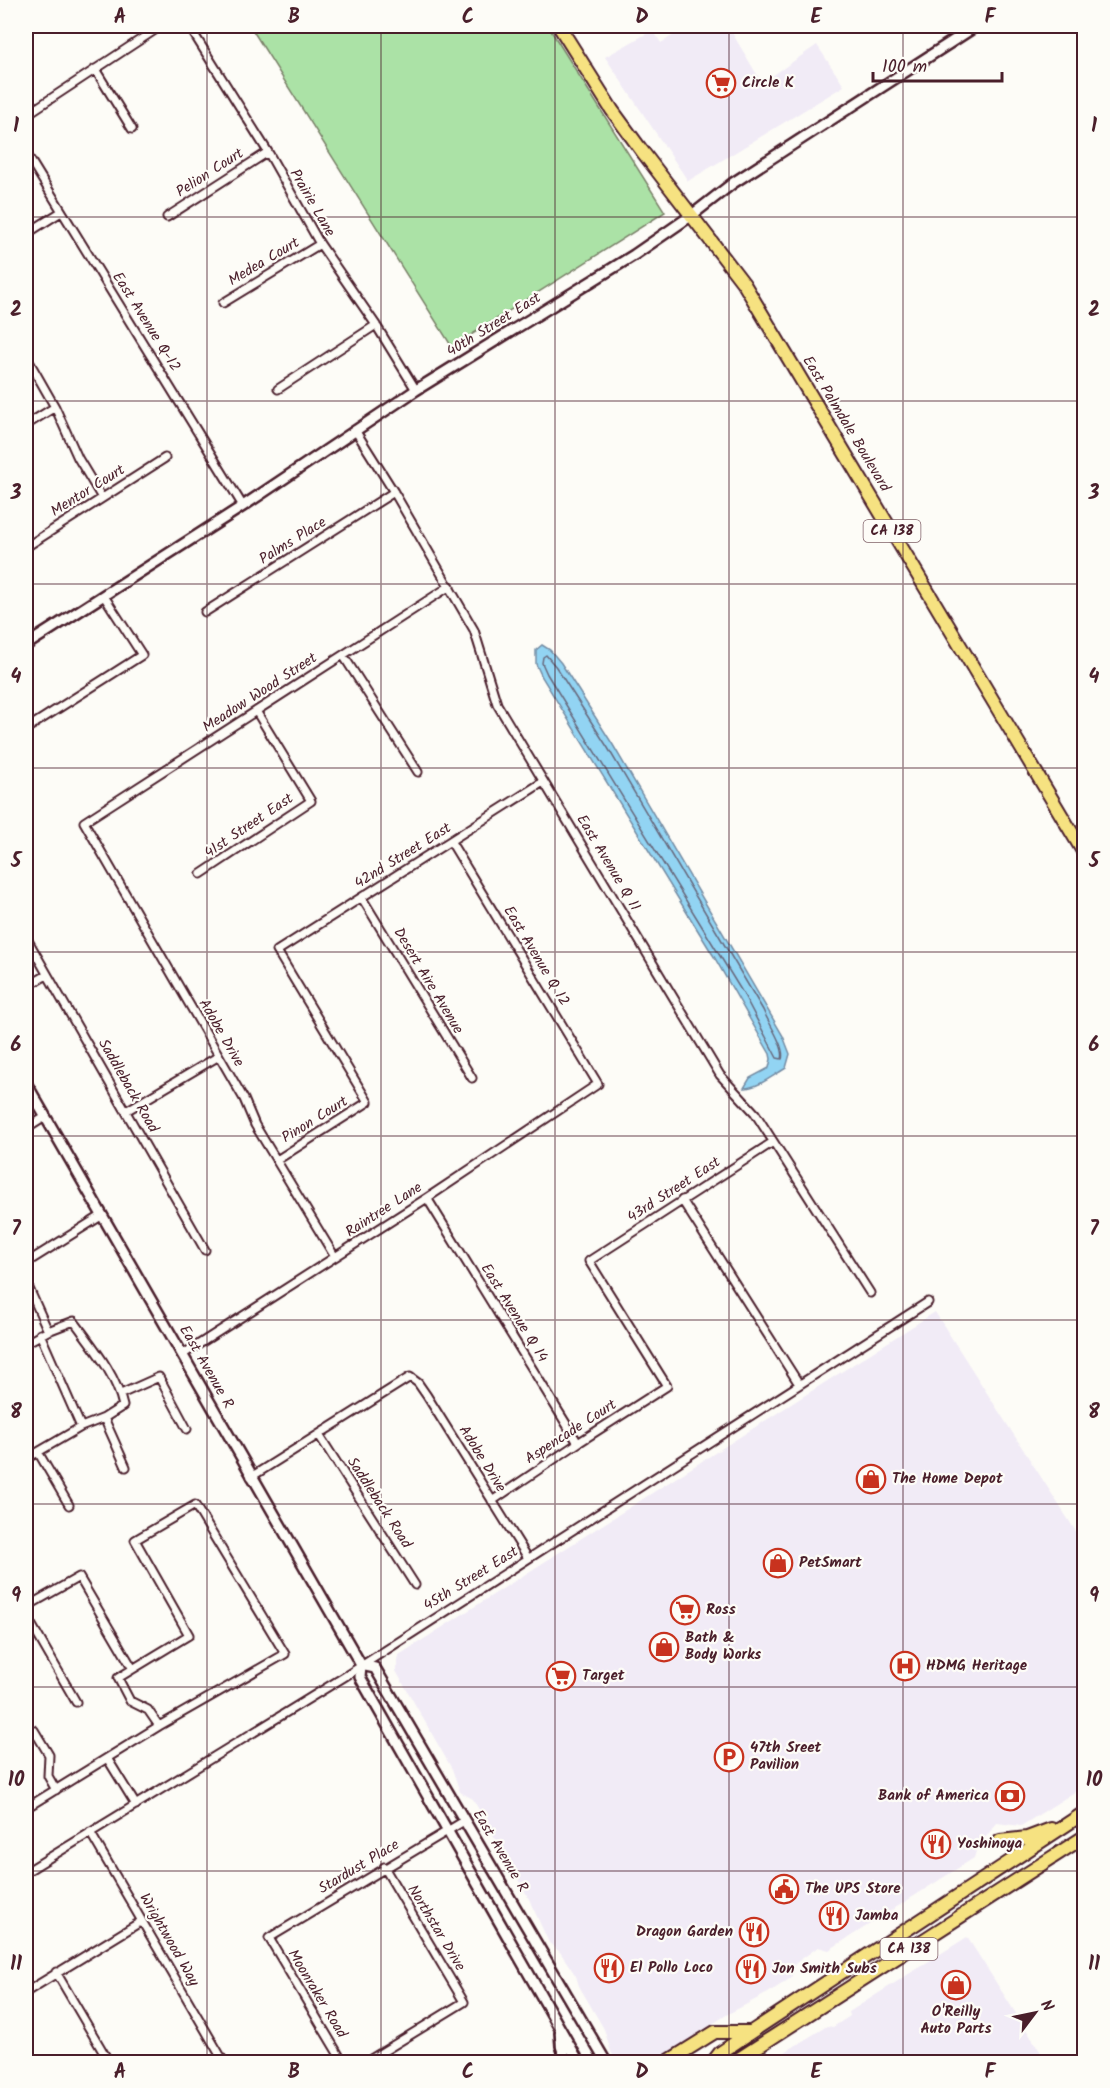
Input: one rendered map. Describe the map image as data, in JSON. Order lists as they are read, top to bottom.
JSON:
{
  "streets": {
    "highway": ["East Palmdale Boulevard", "CA 138"],
    "main road": ["40th Street East", "East Avenue R"],
    "street": [
      "Pelion Court",
      "Prairie Lane",
      "Medea Court",
      "East Avenue Q-12",
      "Mentor Court",
      "Palms Place",
      "Meadow Wood Street",
      "41st Street East",
      "42nd Street East",
      "East Avenue Q 11",
      "East Avenue Q 12",
      "Desert Aire Avenue",
      "Adobe Drive",
      "Saddleback Road",
      "Pinon Court",
      "43rd Street East",
      "Raintree Lane",
      "East Avenue Q 14",
      "Aspencade Court",
      "45th Street East",
      "Stardust Place",
      "Northstar Drive",
      "Wrightwood Way",
      "Moonraker Road"
    ]
  },
  "crossings": [
    ["Pelion Court", "Prairie Lane"],
    ["Prairie Lane", "Medea Court"],
    ["Prairie Lane", "40th Street East"],
    ["East Avenue Q-12", "40th Street East"],
    ["40th Street East", "East Palmdale Boulevard"],
    ["40th Street East", "East Avenue Q 11"],
    ["Palms Place", "East Avenue Q 11"],
    ["Meadow Wood Street", "41st Street East"],
    ["Meadow Wood Street", "East Avenue Q 11"],
    ["Meadow Wood Street", "Adobe Drive"],
    ["42nd Street East", "East Avenue Q 11"],
    ["42nd Street East", "East Avenue Q 12"],
    ["42nd Street East", "Desert Aire Avenue"],
    ["42nd Street East", "Pinon Court"],
    ["East Avenue Q 11", "43rd Street East"],
    ["East Avenue Q 12", "Raintree Lane"],
    ["Adobe Drive", "Saddleback Road"],
    ["Adobe Drive", "Pinon Court"],
    ["Adobe Drive", "Raintree Lane"],
    ["Adobe Drive", "Aspencade Court"],
    ["Adobe Drive", "45th Street East"],
    ["43rd Street East", "Aspencade Court"],
    ["Raintree Lane", "East Avenue Q 14"],
    ["Raintree Lane", "East Avenue R"],
    ["East Avenue Q 14", "Aspencade Court"],
    ["East Avenue R", "45th Street East"],
    ["East Avenue R", "Stardust Place"],
    ["45th Street East", "Wrightwood Way"],
    ["Stardust Place", "Northstar Drive"],
    ["Stardust Place", "Moonraker Road"]
  ],
  "places": {
    "supermarket": ["Circle K", "Ross", "Target"],
    "shop": [
      "The Home Depot",
      "PetSmart",
      "Bath & Body Works",
      "O'Reilly Auto Parts"
    ],
    "hospital": ["HDMG Heritage"],
    "parking": ["47th Sreet Pavilion"],
    "bank": ["Bank of America"],
    "restaurant": [
      "Yoshinoya",
      "Jamba",
      "Dragon Garden",
      "El Pollo Loco",
      "Jon Smith Subs"
    ],
    "public building": ["The UPS Store"]
  },
  "scale_bar": "100 m",
  "north": "top right",
  "grid": {
    "columns": [
      "A",
      "B",
      "C",
      "D",
      "E",
      "F"
    ],
    "rows": [
      "1",
      "2",
      "3",
      "4",
      "5",
      "6",
      "7",
      "8",
      "9",
      "10",
      "11"
    ]
  }
}
